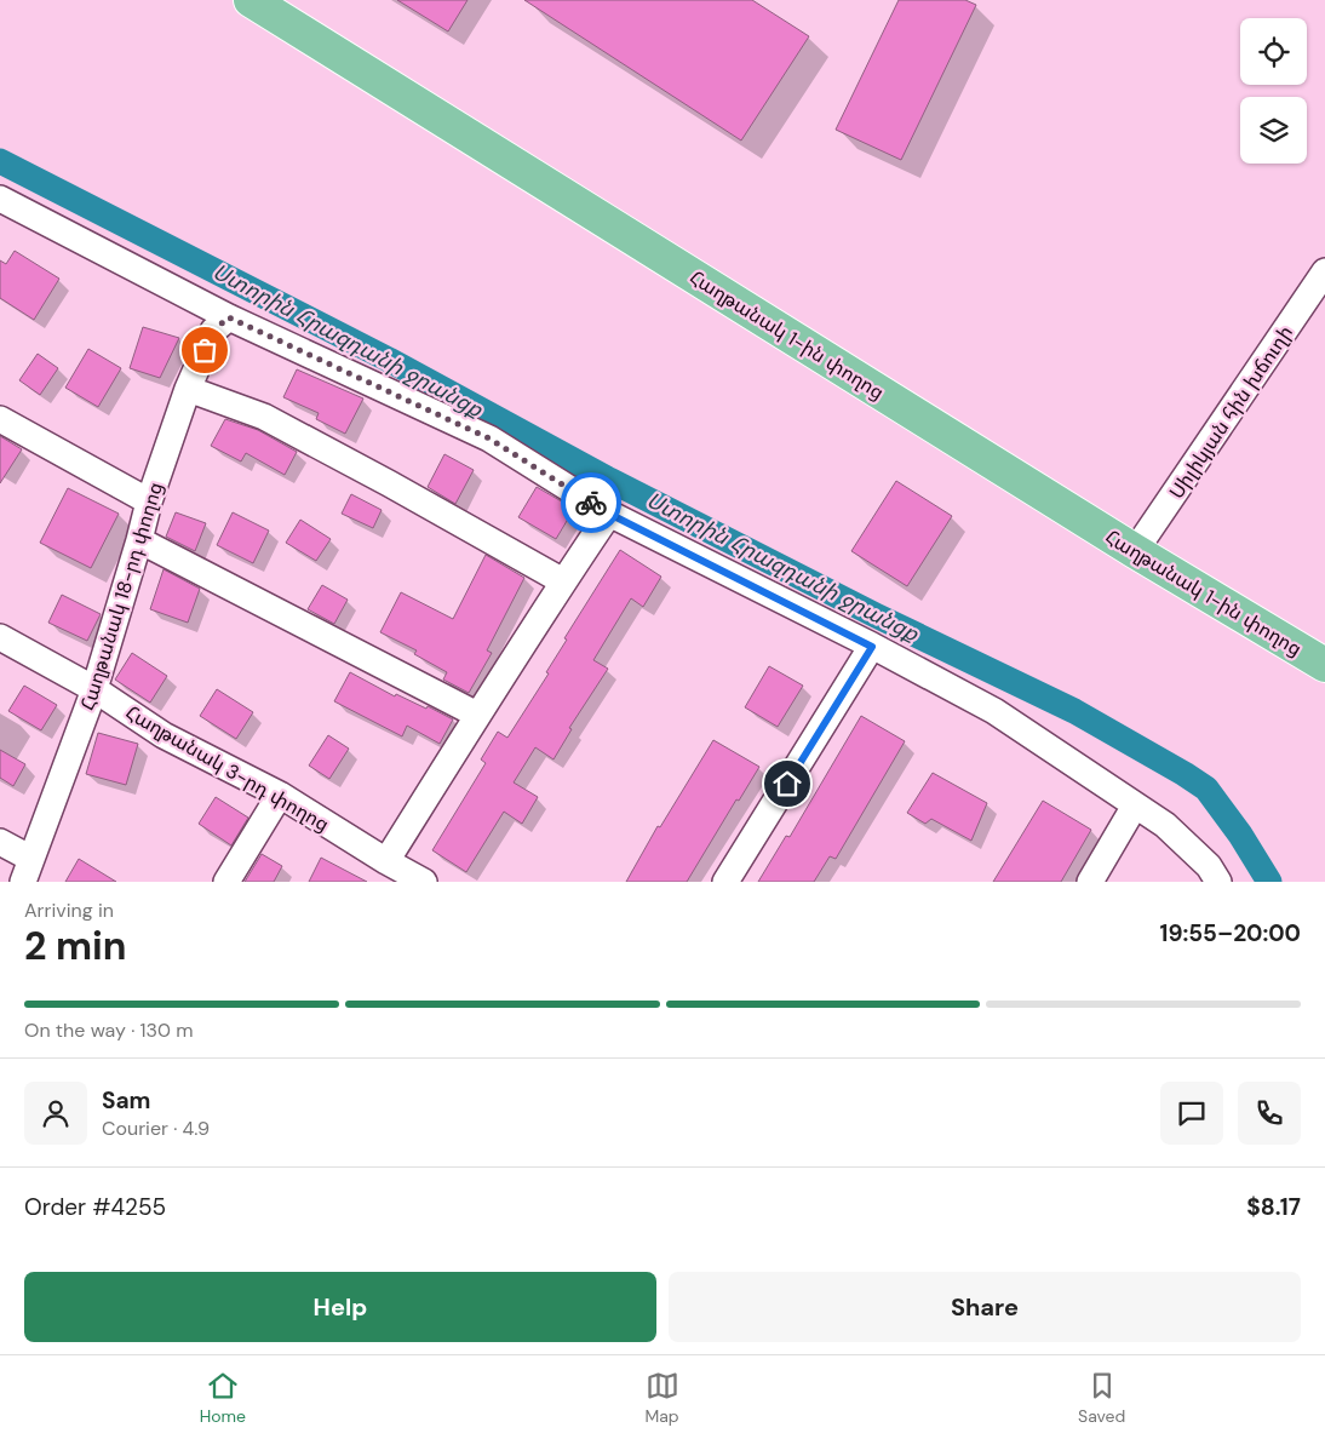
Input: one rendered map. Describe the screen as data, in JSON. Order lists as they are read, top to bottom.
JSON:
{
  "streets": {
    "main road": ["Հաղթանակ 1-ին փողոց"],
    "street": ["Սիլիկյան հին խճուղի", "Հաղթանակ 18-րդ փողոց", "Հաղթանակ 3-րդ փողոց"]
  },
  "crossings": [
    ["Հաղթանակ 1-ին փողոց", "Սիլիկյան հին խճուղի"],
    ["Հաղթանակ 18-րդ փողոց", "Հաղթանակ 3-րդ փողոց"]
  ],
  "water": ["Ստորին Հրազդանի ջրանցք"],
  "page": {
    "heading": ["2 min", "Arriving in", "19:55–20:00"],
    "panel": [
      "Sam",
      "Courier · 4.9",
      "Order #4255",
      "$8.17"
    ],
    "bar": "On the way · 130 m",
    "buttons": ["Help", "Share"],
    "tabs": ["Home", "Map", "Saved"]
  }
}
